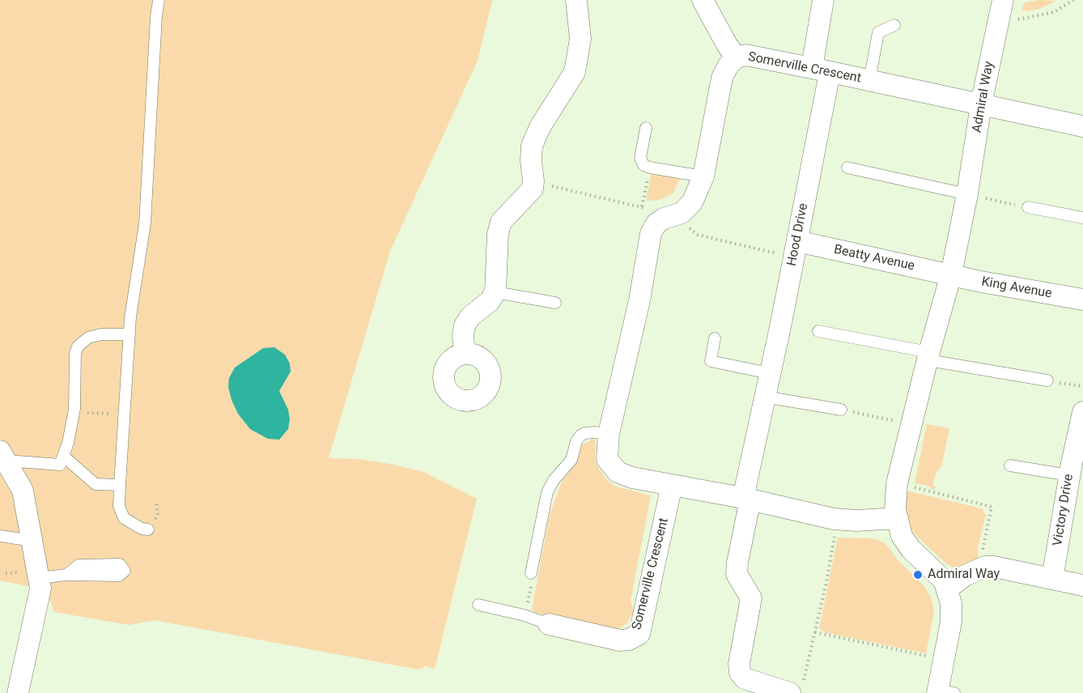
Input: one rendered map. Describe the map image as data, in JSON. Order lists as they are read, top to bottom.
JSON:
{
  "streets": {
    "street": [
      "Somerville Crescent",
      "Admiral Way",
      "Hood Drive",
      "Beatty Avenue",
      "King Avenue",
      "Victory Drive"
    ]
  },
  "crossings": [
    ["Somerville Crescent", "Admiral Way"],
    ["Somerville Crescent", "Hood Drive"],
    ["Admiral Way", "Beatty Avenue"],
    ["Admiral Way", "King Avenue"],
    ["Hood Drive", "Beatty Avenue"],
    ["Beatty Avenue", "King Avenue"]
  ],
  "places": ["Admiral Way"]
}
